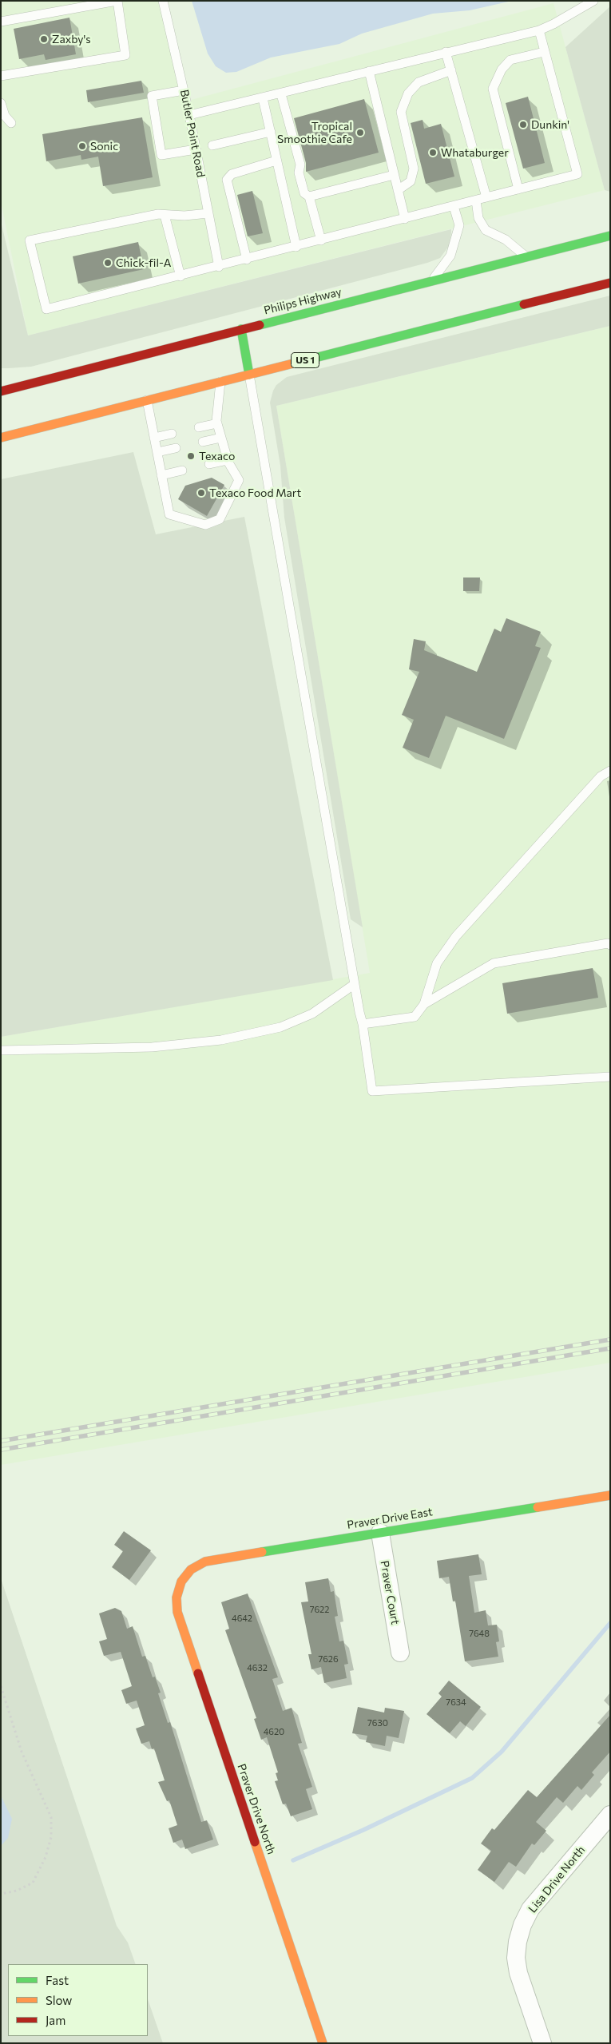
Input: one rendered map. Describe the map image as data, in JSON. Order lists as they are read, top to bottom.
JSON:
{
  "streets": {
    "main road": [
      "Philips Highway",
      "US 1",
      "Praver Drive East",
      "Praver Drive North"
    ],
    "street": ["Praver Court", "Lisa Drive North"],
    "lane": ["Butler Point Road"]
  },
  "crossings": [
    ["Praver Drive East", "Praver Court"],
    ["Praver Drive East", "Praver Drive North"]
  ],
  "places": [
    "Zaxby's",
    "Dunkin'",
    "Tropical Smoothie Cafe",
    "Sonic",
    "Whataburger",
    "Chick-fil-A",
    "Texaco",
    "Texaco Food Mart"
  ],
  "house_numbers": [
    "7622",
    "4642",
    "7648",
    "7626",
    "4632",
    "7634",
    "7630",
    "4620"
  ],
  "legend": ["Fast", "Slow", "Jam"]
}
